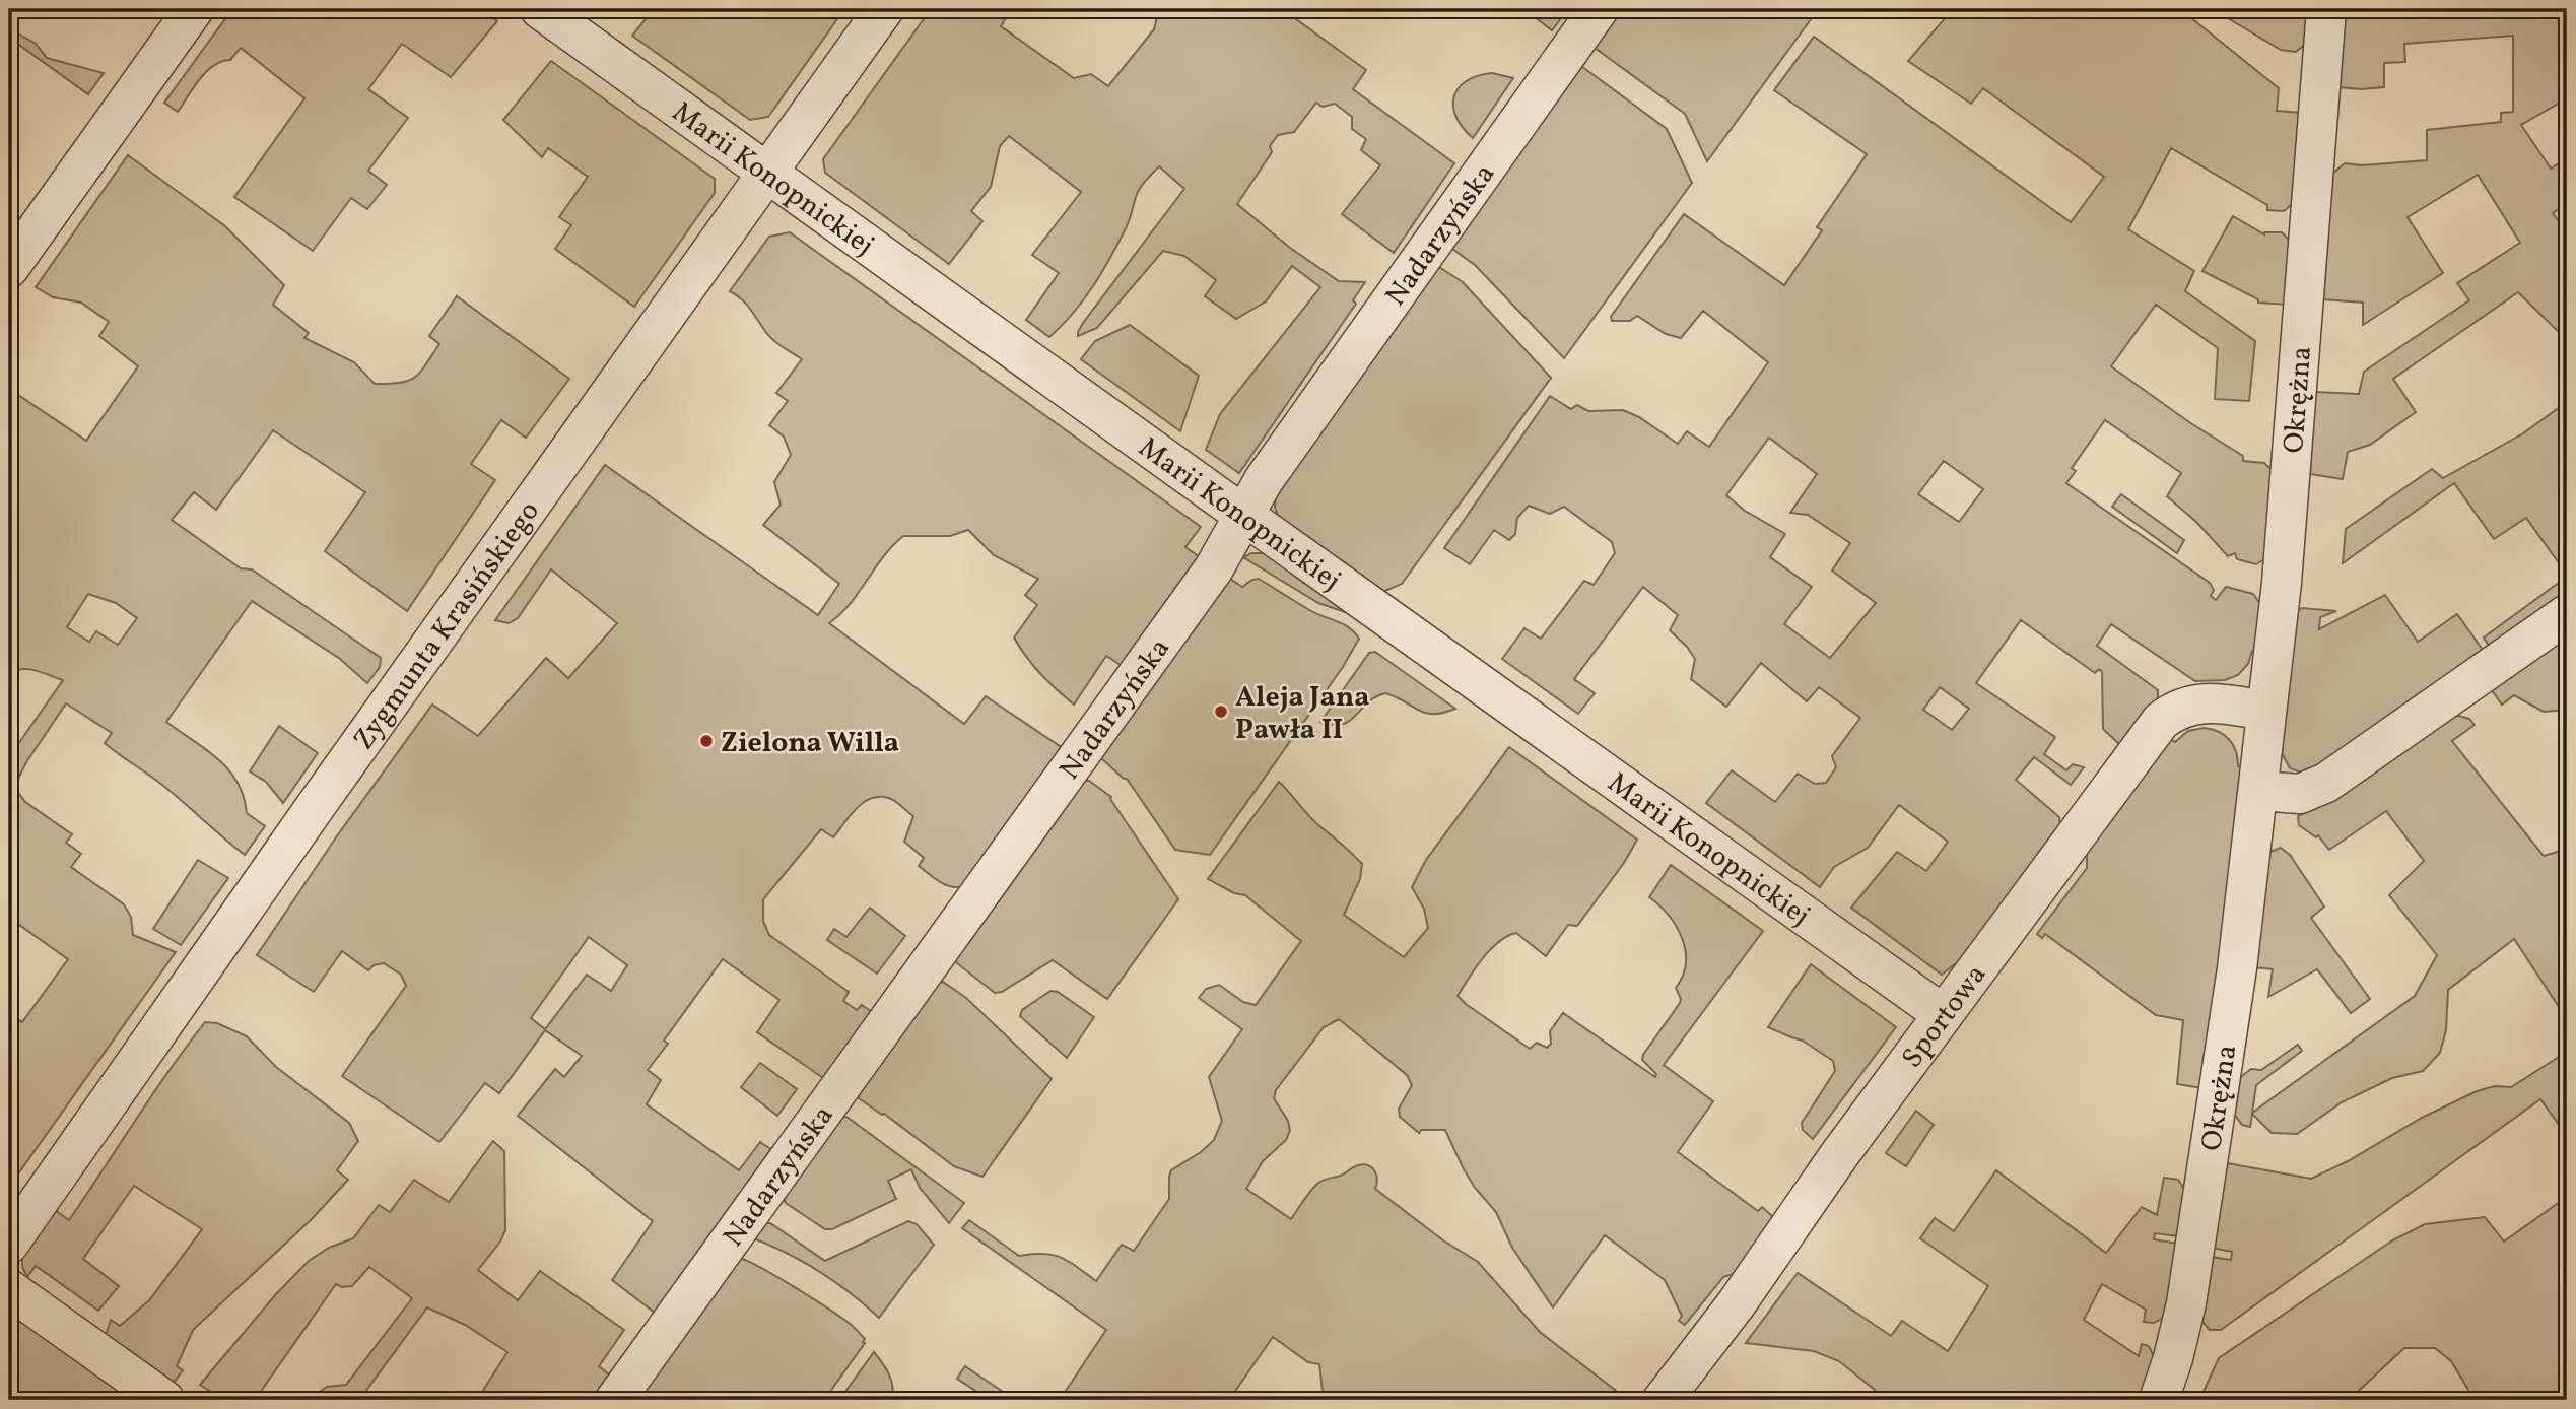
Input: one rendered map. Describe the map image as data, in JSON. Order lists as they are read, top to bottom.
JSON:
{
  "streets": {
    "street": [
      "Marii Konopnickiej",
      "Nadarzyńska",
      "Okrężna",
      "Zygmunta Krasińskiego",
      "Sportowa"
    ]
  },
  "crossings": [
    ["Marii Konopnickiej", "Nadarzyńska"],
    ["Marii Konopnickiej", "Zygmunta Krasińskiego"],
    ["Marii Konopnickiej", "Sportowa"],
    ["Okrężna", "Sportowa"]
  ],
  "places": ["Aleja Jana Pawła II", "Zielona Willa"]
}
